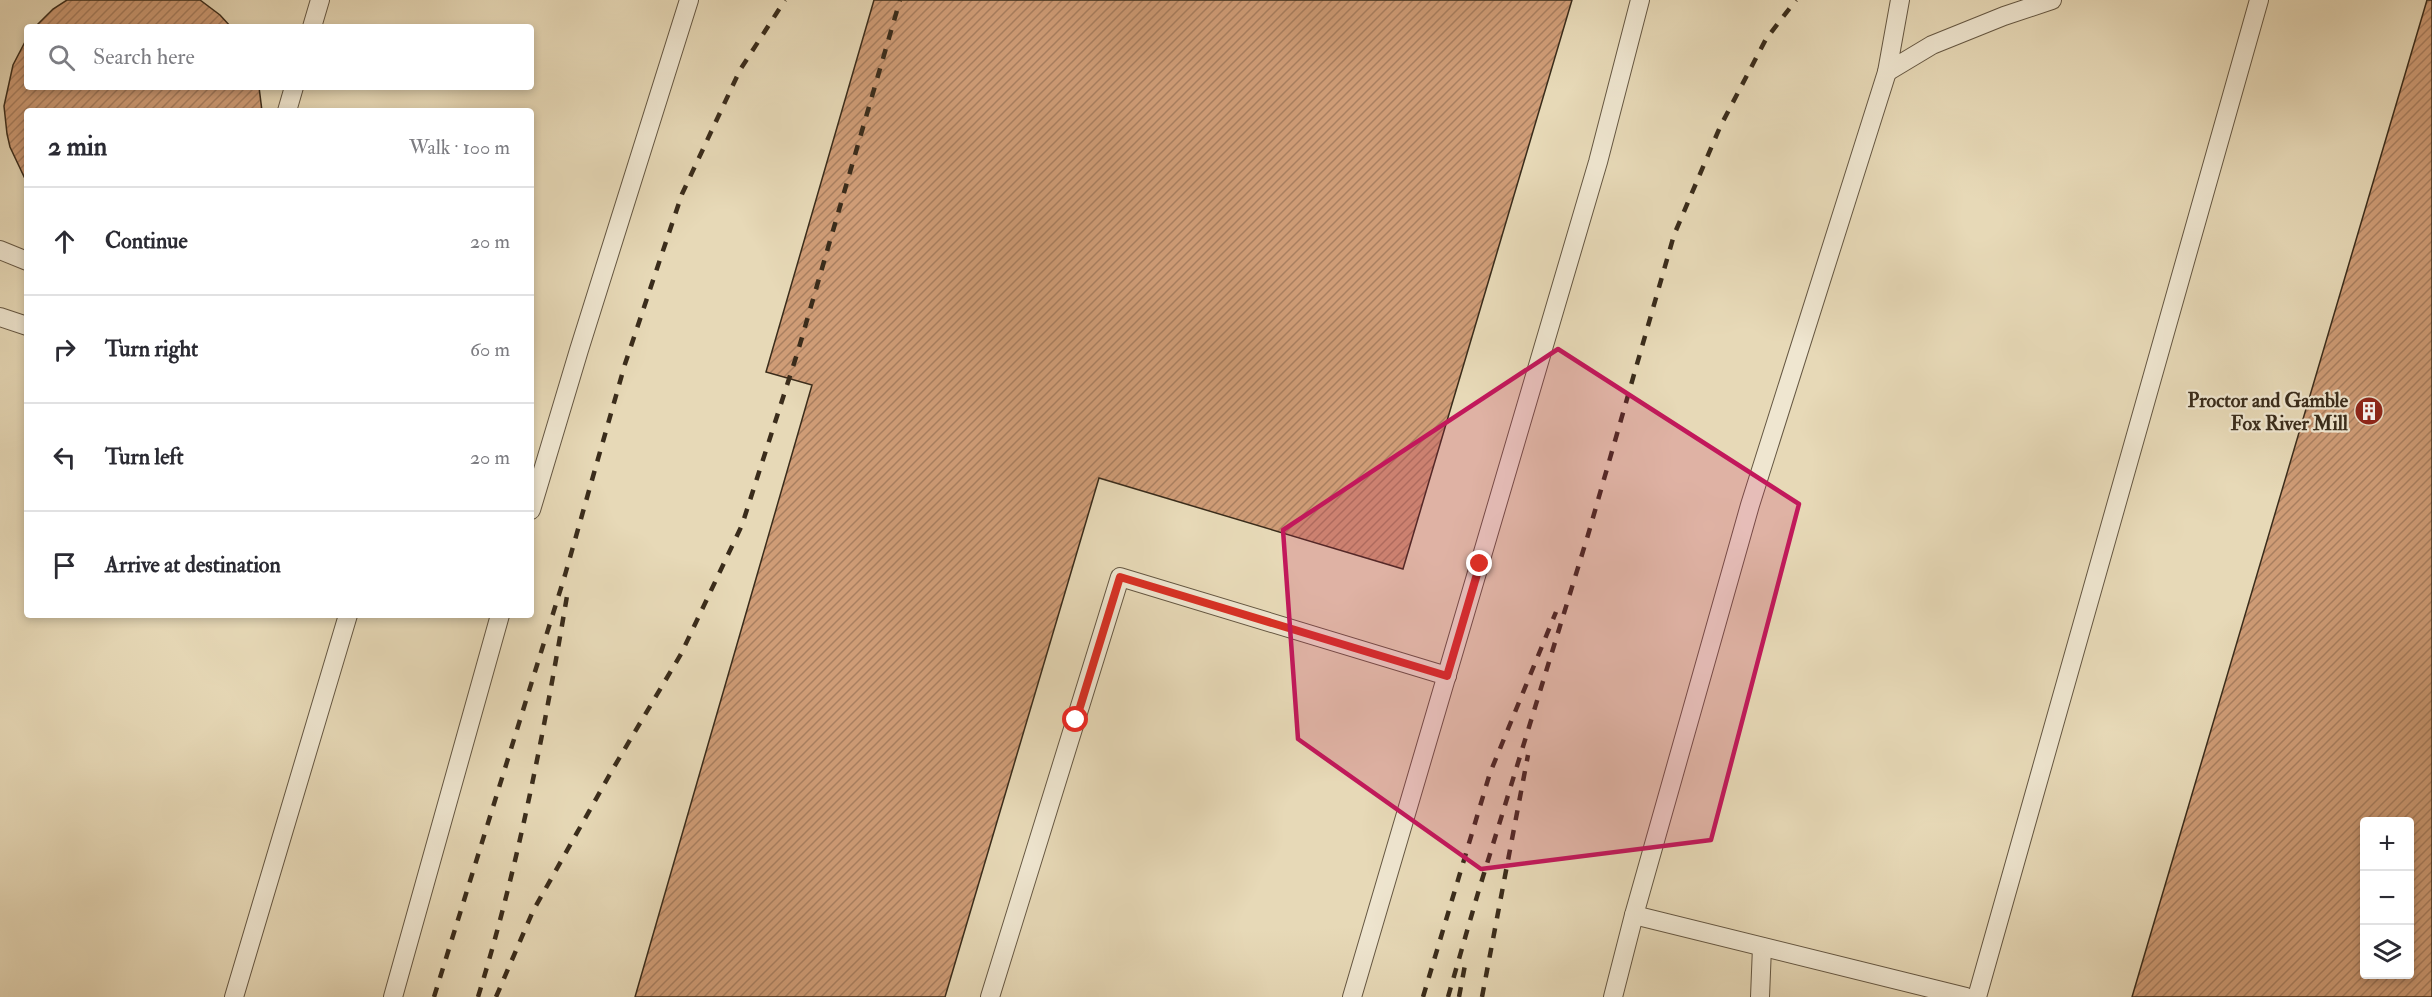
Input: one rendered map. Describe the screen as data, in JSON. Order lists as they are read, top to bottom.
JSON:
{
  "places": {
    "building": ["Proctor and Gamble Fox River Mill"]
  },
  "page": {
    "search": "Search here",
    "heading": ["2 min", "Walk · 100 m"],
    "list": [
      ["Continue", "20 m"],
      ["Turn right", "60 m"],
      ["Turn left", "20 m"],
      "Arrive at destination"
    ],
    "map_buttons": ["+", "−"]
  }
}
